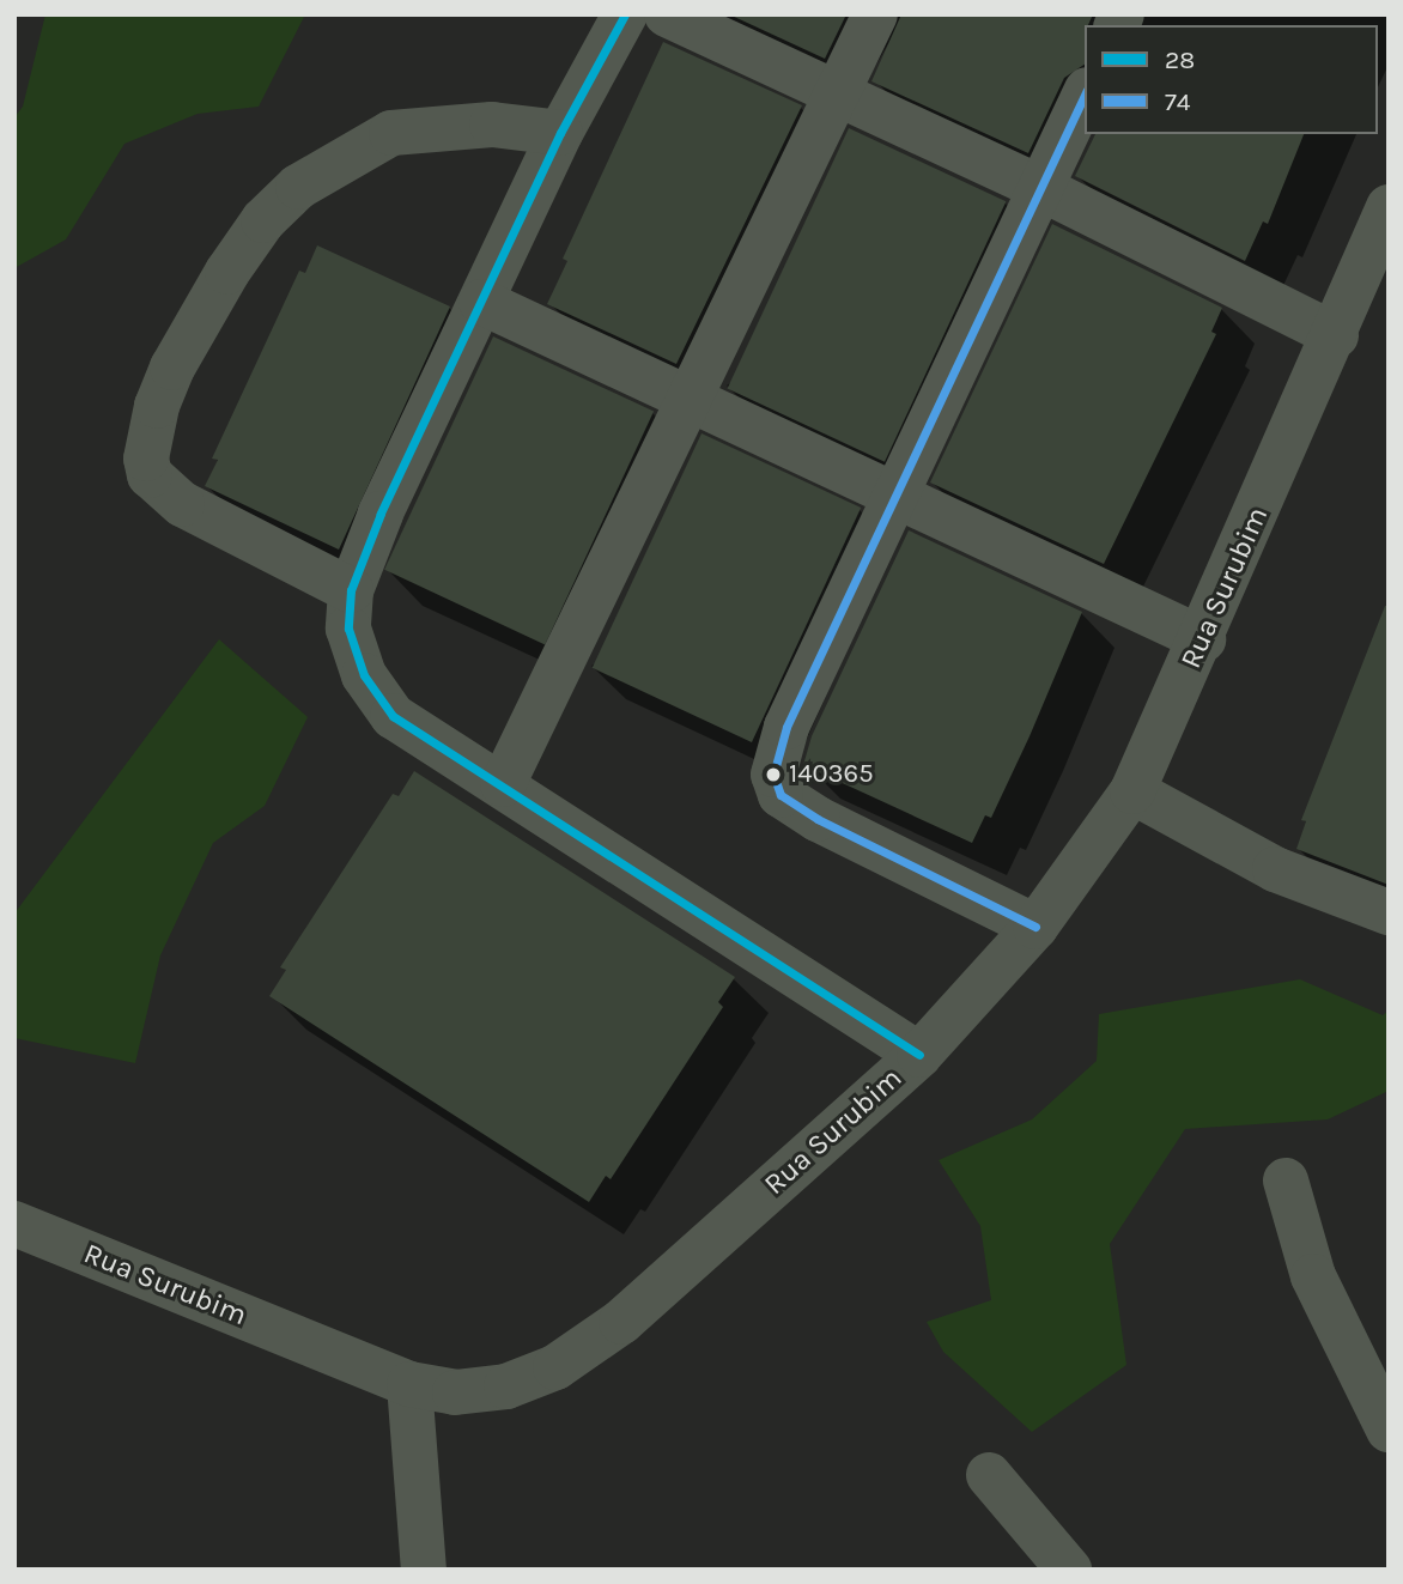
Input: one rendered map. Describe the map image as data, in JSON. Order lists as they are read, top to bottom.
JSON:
{
  "streets": {
    "street": ["Rua Surubim"]
  },
  "places": ["140365"],
  "lines": ["transit line 28", "transit line 74"],
  "legend": ["28", "74"]
}
